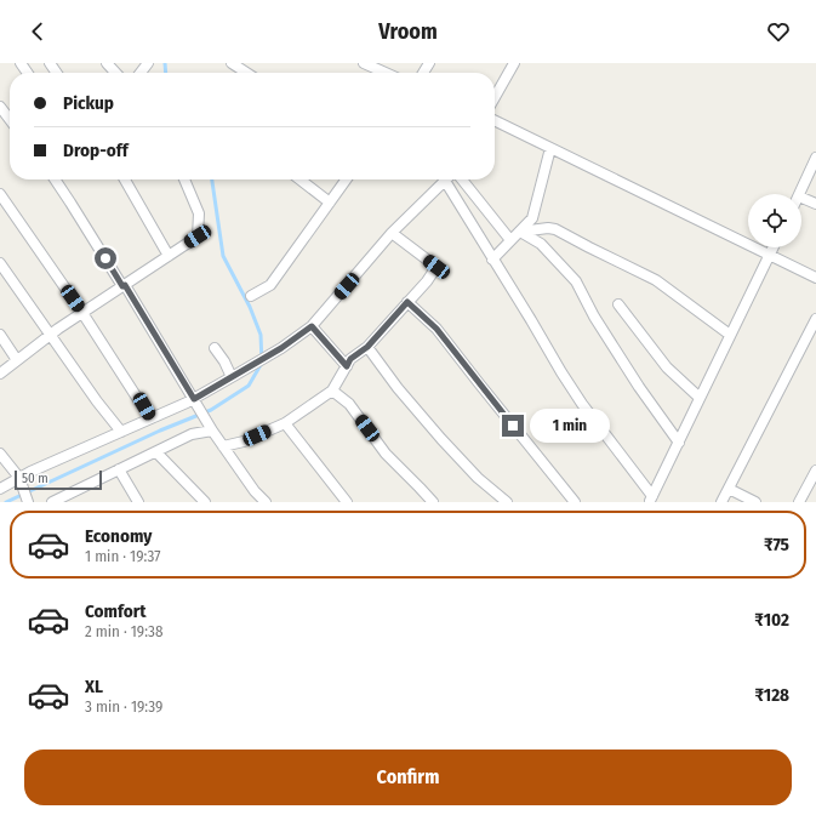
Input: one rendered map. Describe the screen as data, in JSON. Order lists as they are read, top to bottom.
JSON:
{
  "scale_bar": "50 m",
  "page": {
    "header": "Vroom",
    "banner": ["Pickup", "Drop-off"],
    "bubble": "1 min",
    "scale": "50 m",
    "list": [
      {
        "name": "Economy",
        "note": "1 min · 19:37",
        "value": "₹75"
      },
      {
        "name": "Comfort",
        "note": "2 min · 19:38",
        "value": "₹102"
      },
      {
        "name": "XL",
        "note": "3 min · 19:39",
        "value": "₹128"
      }
    ],
    "buttons": "Confirm"
  }
}
